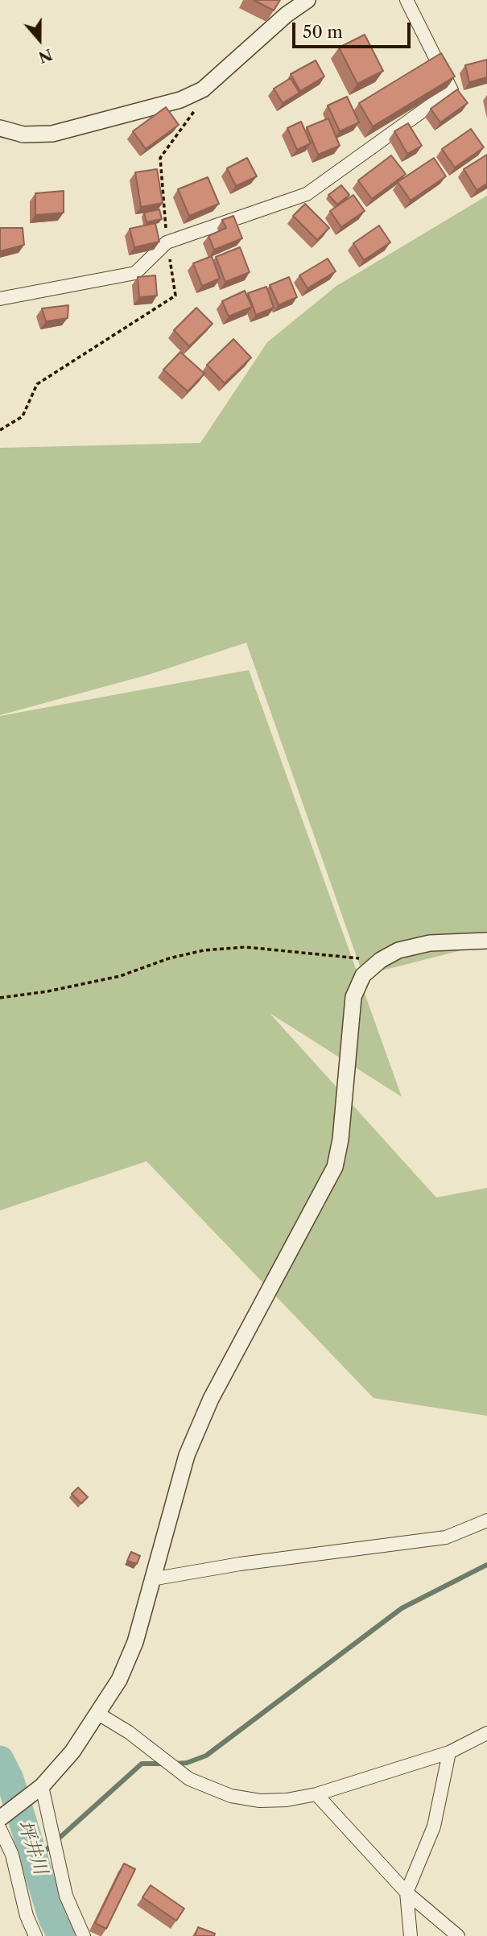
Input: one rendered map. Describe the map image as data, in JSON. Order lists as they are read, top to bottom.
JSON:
{
  "water": ["坪井川"],
  "scale_bar": "50 m",
  "north": "bottom"
}
